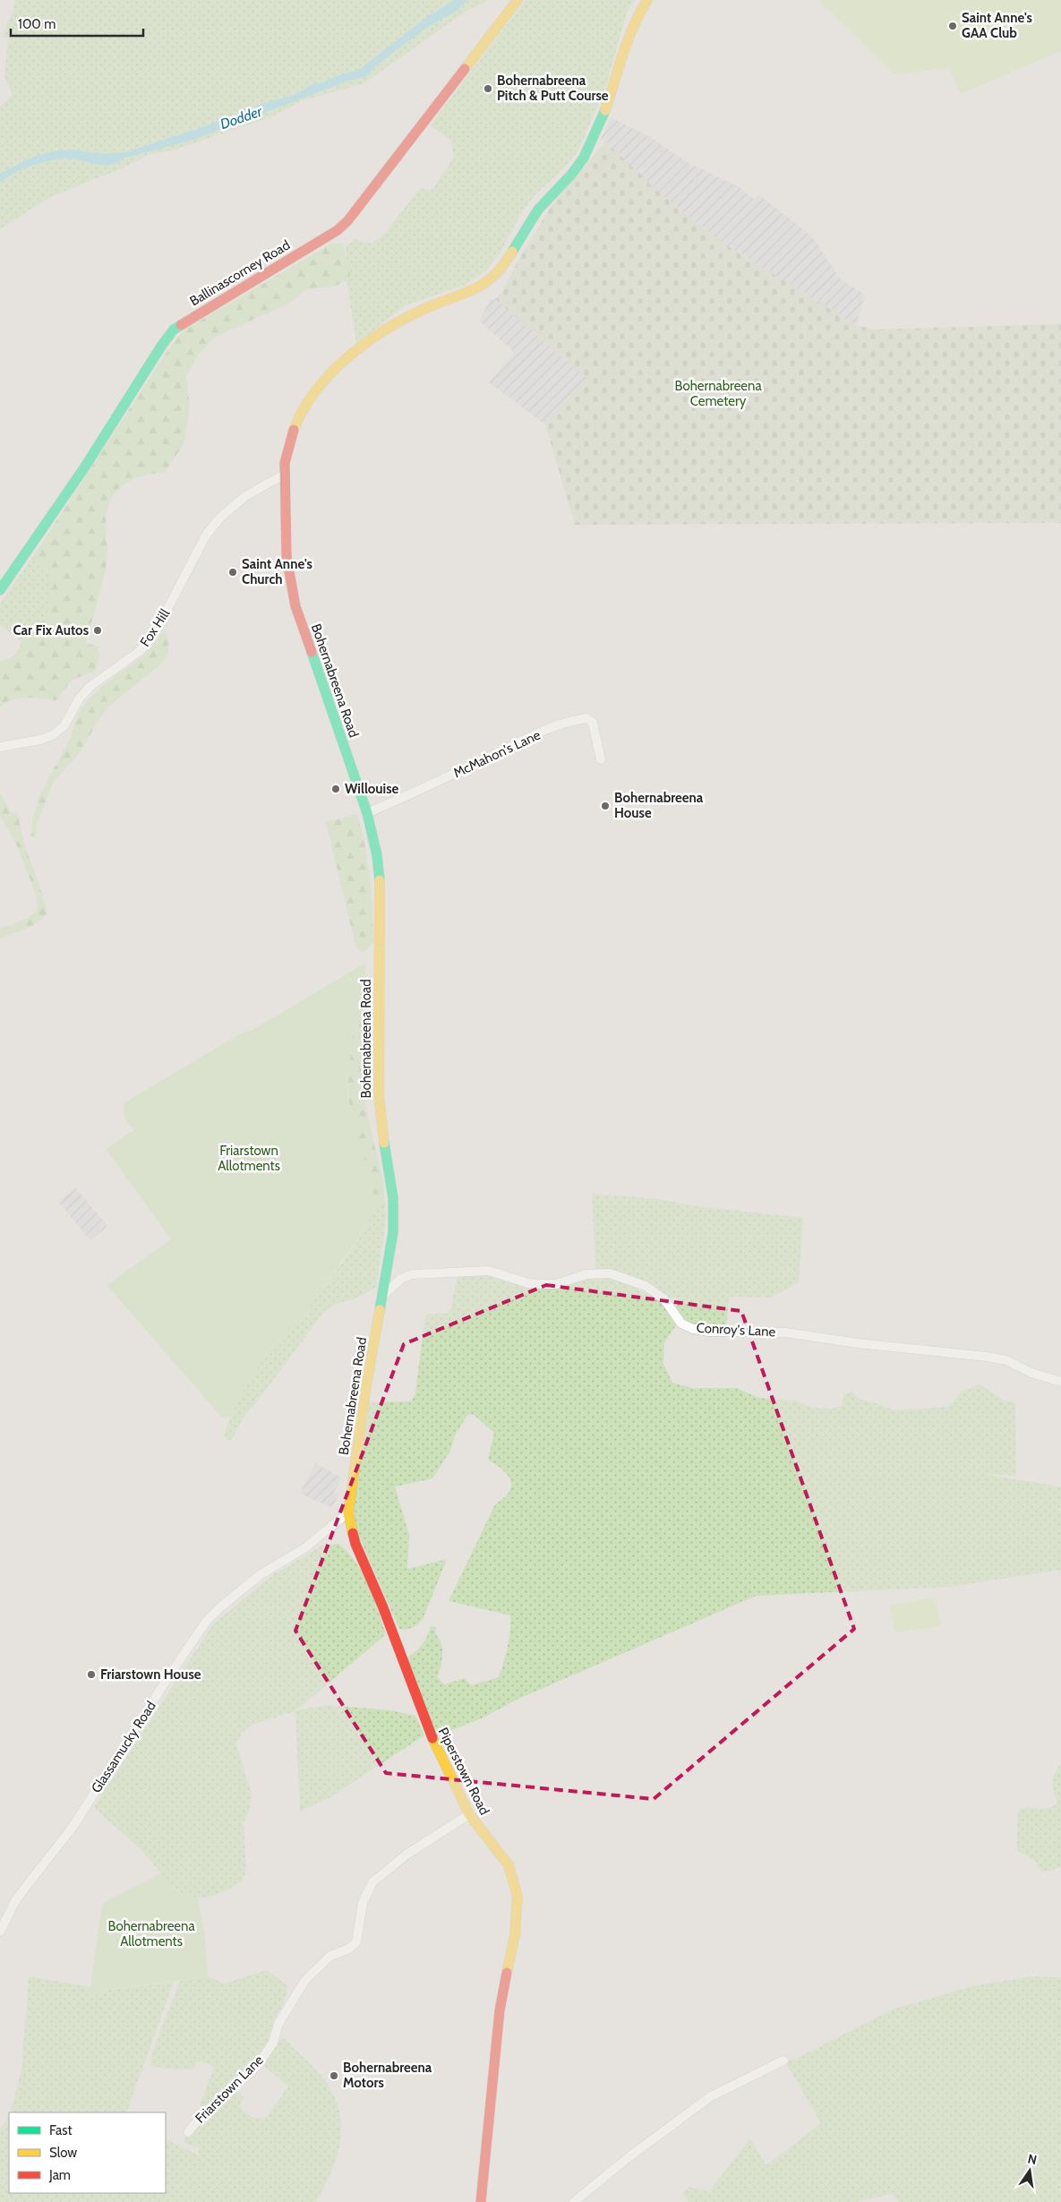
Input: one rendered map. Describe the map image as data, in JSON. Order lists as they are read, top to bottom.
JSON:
{
  "streets": {
    "street": [
      "Ballinascorney Road",
      "Fox Hill",
      "Bohernabreena Road",
      "McMahon's Lane",
      "Conroy's Lane",
      "Glassamucky Road",
      "Piperstown Road",
      "Friarstown Lane"
    ]
  },
  "crossings": [
    ["Fox Hill", "Bohernabreena Road"],
    ["Bohernabreena Road", "McMahon's Lane"],
    ["Bohernabreena Road", "Conroy's Lane"],
    ["Bohernabreena Road", "Glassamucky Road"],
    ["Bohernabreena Road", "Piperstown Road"],
    ["Glassamucky Road", "Piperstown Road"],
    ["Piperstown Road", "Friarstown Lane"]
  ],
  "water": ["Dodder"],
  "parks": ["Bohernabreena Cemetery", "Friarstown Allotments", "Bohernabreena Allotments"],
  "places": [
    "Saint Anne's GAA Club",
    "Bohernabreena Pitch & Putt Course",
    "Saint Anne's Church",
    "Car Fix Autos",
    "Willouise",
    "Bohernabreena House",
    "Friarstown House",
    "Bohernabreena Motors"
  ],
  "legend": ["Fast", "Slow", "Jam"],
  "scale_bar": "100 m",
  "north": "top"
}
